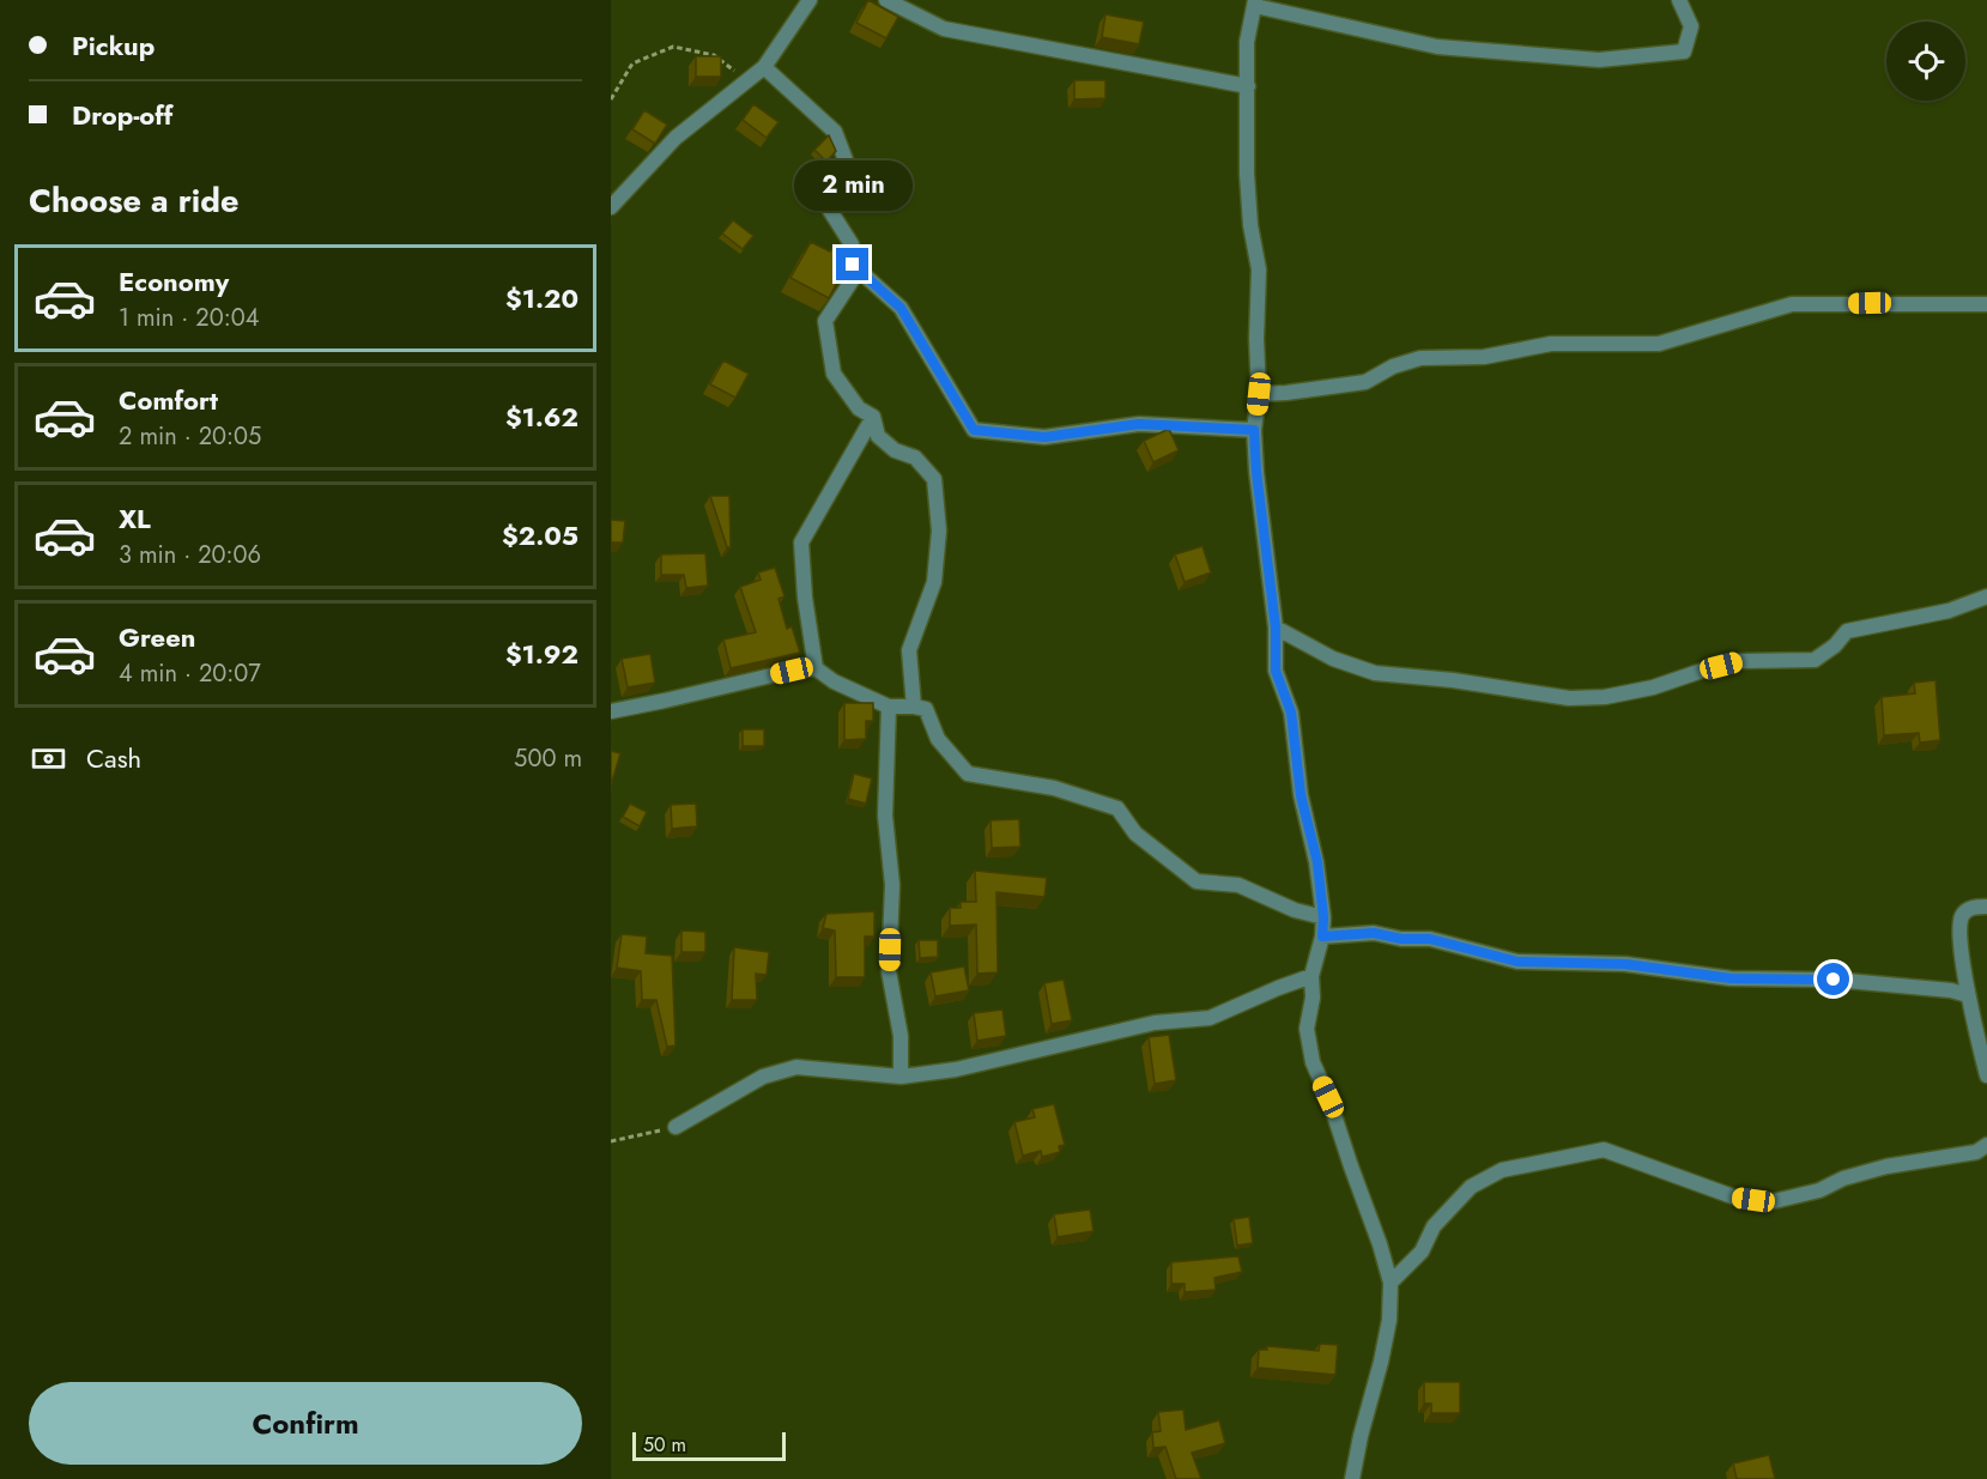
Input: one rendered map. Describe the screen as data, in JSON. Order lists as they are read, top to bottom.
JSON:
{
  "scale_bar": "50 m",
  "page": {
    "banner": ["Pickup", "Drop-off"],
    "heading": "Choose a ride",
    "bubble": "2 min",
    "list": [
      {
        "name": "Economy",
        "note": "1 min · 20:04",
        "value": "$1.20"
      },
      {
        "name": "Comfort",
        "note": "2 min · 20:05",
        "value": "$1.62"
      },
      {
        "name": "XL",
        "note": "3 min · 20:06",
        "value": "$2.05"
      },
      {
        "name": "Green",
        "note": "4 min · 20:07",
        "value": "$1.92"
      }
    ],
    "pay": ["Cash", "500 m"],
    "buttons": "Confirm",
    "scale": "50 m"
  }
}
